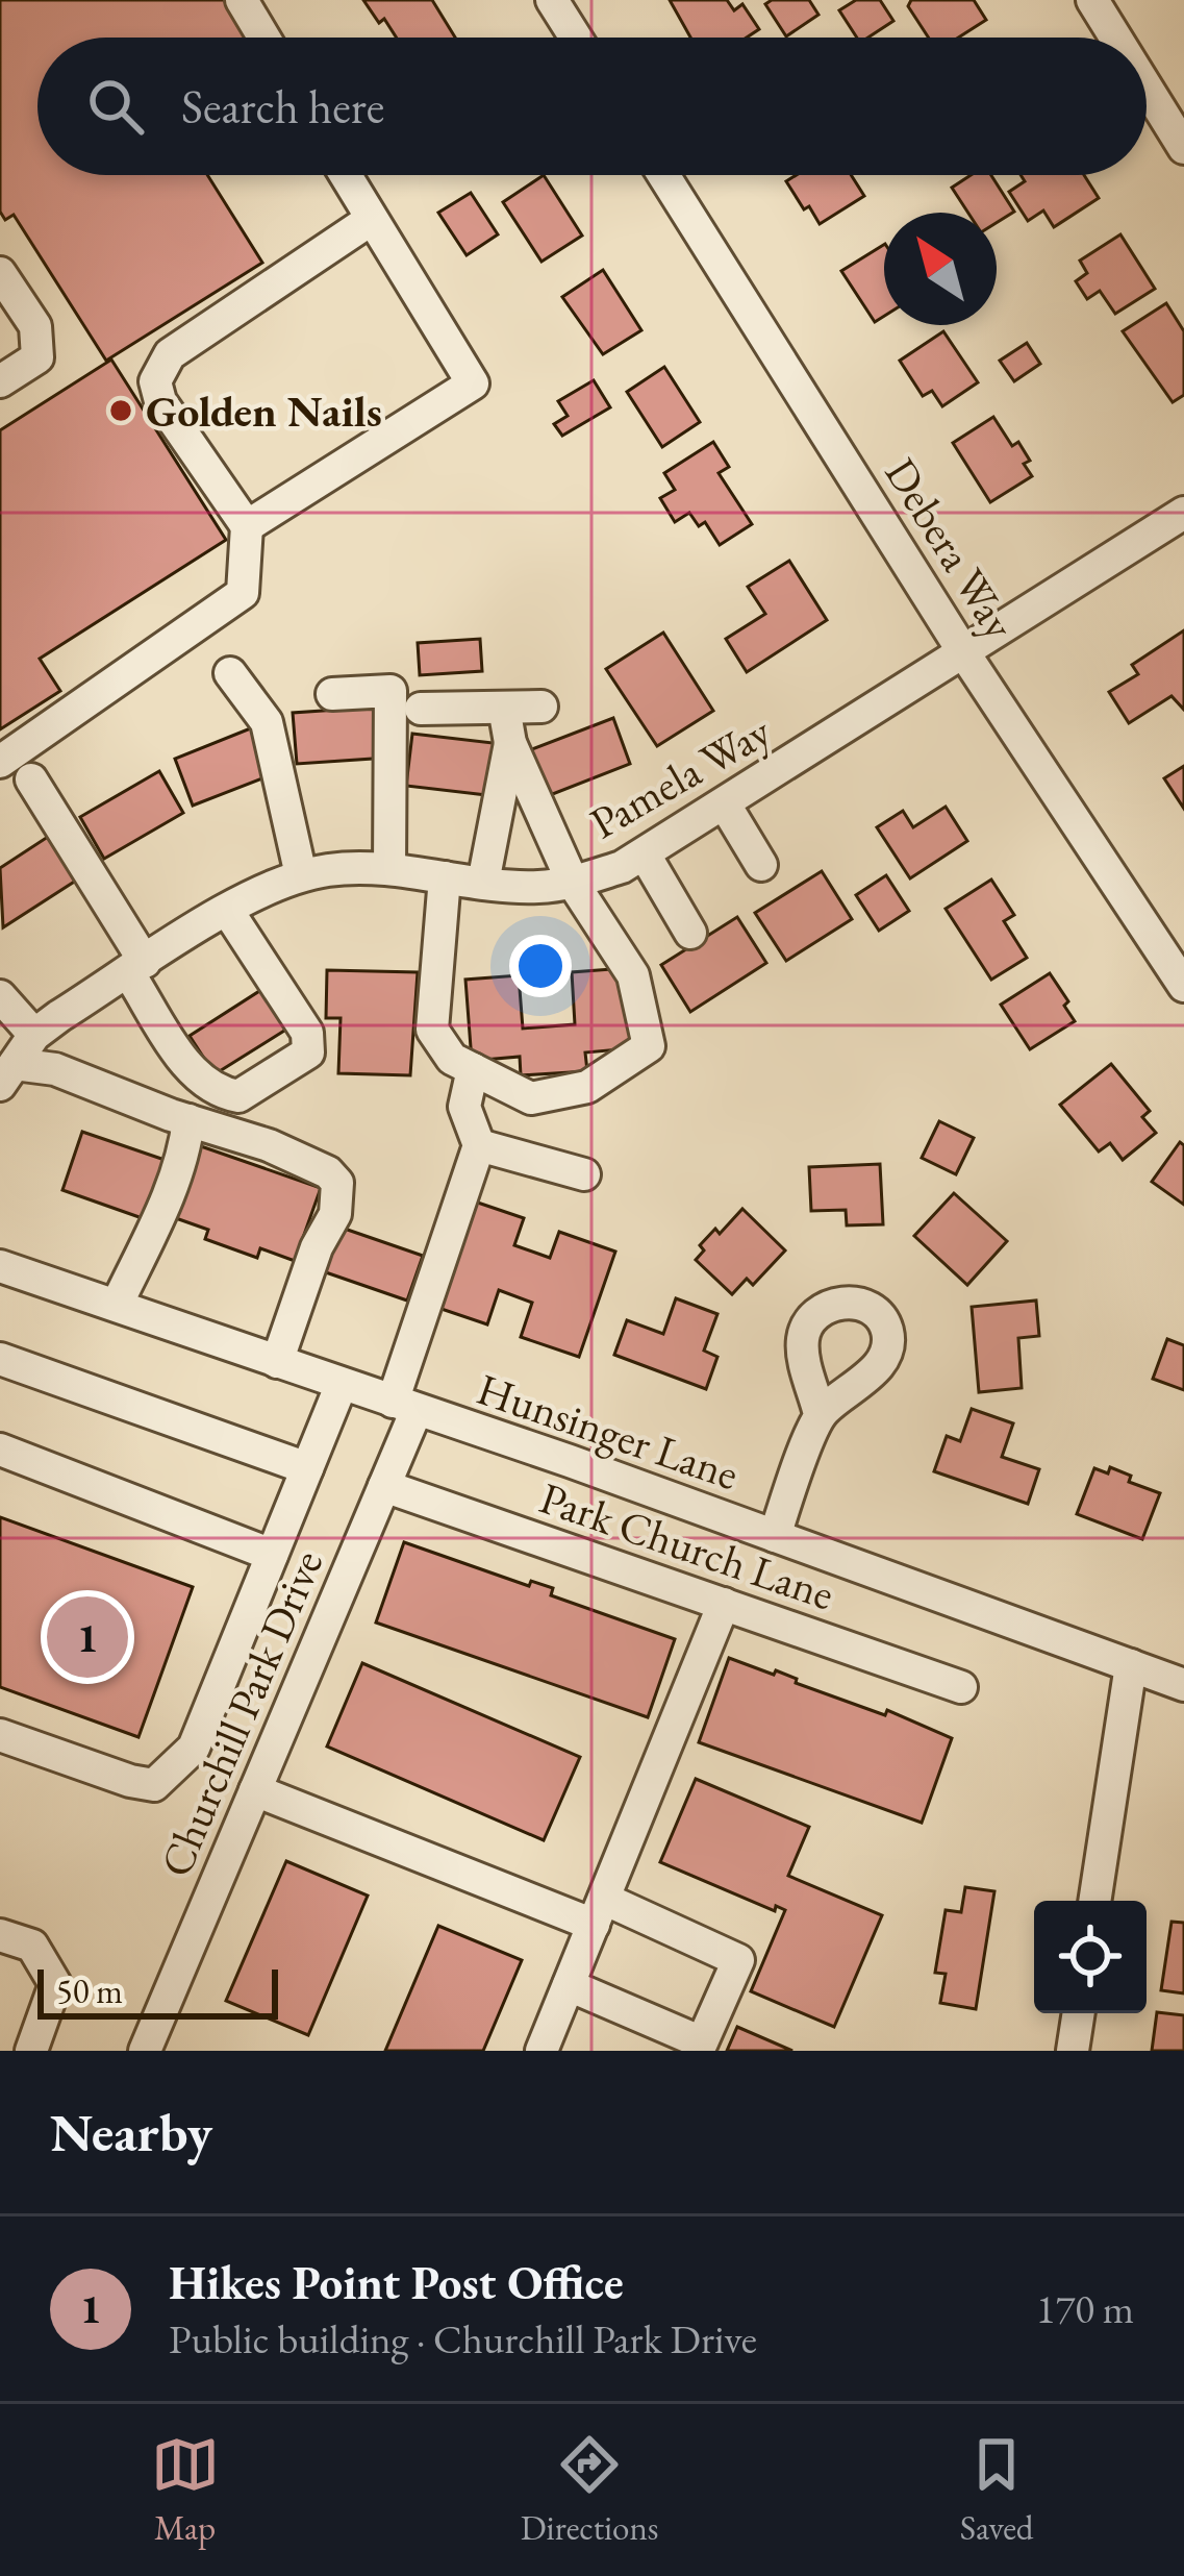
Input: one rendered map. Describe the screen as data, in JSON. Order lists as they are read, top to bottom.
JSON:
{
  "streets": {
    "street": [
      "Debera Way",
      "Pamela Way",
      "Hunsinger Lane",
      "Park Church Lane",
      "Churchill Park Drive"
    ]
  },
  "crossings": [
    ["Debera Way", "Pamela Way"],
    ["Hunsinger Lane", "Churchill Park Drive"],
    ["Park Church Lane", "Churchill Park Drive"]
  ],
  "places": ["Golden Nails"],
  "scale_bar": "50 m",
  "north": "top left",
  "page": {
    "search": "Search here",
    "pins": "1",
    "scale": "50 m",
    "heading": "Nearby",
    "list": [
      {
        "mark": "1",
        "name": "Hikes Point Post Office",
        "note": "Public building · Churchill Park Drive",
        "value": "170 m"
      }
    ],
    "nav": ["Map", "Directions", "Saved"]
  }
}
